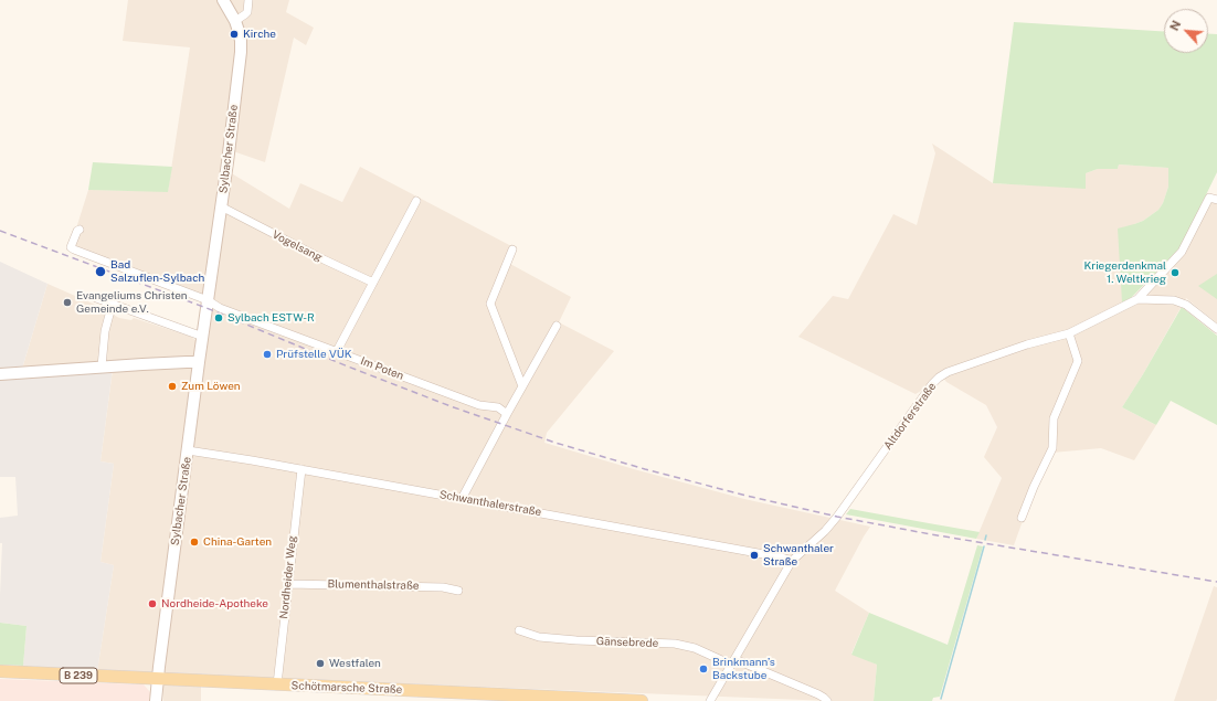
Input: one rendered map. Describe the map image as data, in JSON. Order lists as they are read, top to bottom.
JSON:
{
  "streets": {
    "main road": ["Sylbacher Straße", "B 239", "Schötmarsche Straße"],
    "street": [
      "Vogelsang",
      "Im Poten",
      "Altdorferstraße",
      "Schwanthalerstraße",
      "Nordheider Weg",
      "Blumenthalstraße",
      "Gänsebrede"
    ]
  },
  "crossings": [
    ["Sylbacher Straße", "Vogelsang"],
    ["Sylbacher Straße", "Im Poten"],
    ["Sylbacher Straße", "Schwanthalerstraße"],
    ["Sylbacher Straße", "B 239"],
    ["Sylbacher Straße", "Schötmarsche Straße"],
    ["Altdorferstraße", "Schwanthalerstraße"],
    ["Altdorferstraße", "Gänsebrede"],
    ["Schwanthalerstraße", "Nordheider Weg"],
    ["Nordheider Weg", "Blumenthalstraße"],
    ["Nordheider Weg", "Schötmarsche Straße"],
    ["B 239", "Schötmarsche Straße"]
  ],
  "places": [
    "Kirche",
    "Bad Salzuflen-Sylbach",
    "Kriegerdenkmal 1. Weltkrieg",
    "Evangeliums Christen Gemeinde e.V.",
    "Sylbach ESTW-R",
    "Prüfstelle VÜK",
    "Zum Löwen",
    "China-Garten",
    "Schwanthaler Straße",
    "Nordheide-Apotheke",
    "Westfalen",
    "Brinkmann’s Backstube"
  ],
  "north": "top left"
}
